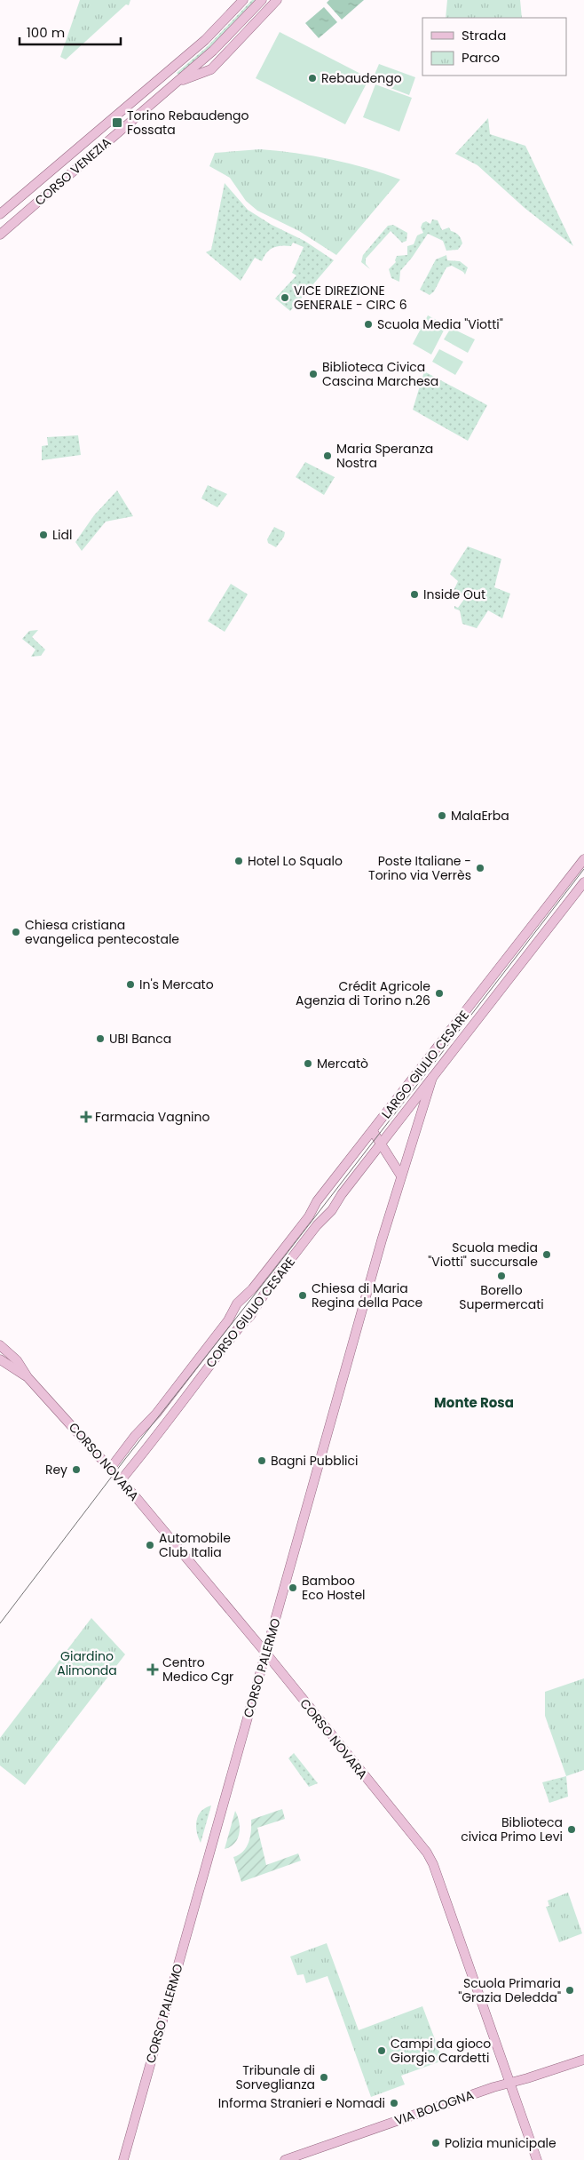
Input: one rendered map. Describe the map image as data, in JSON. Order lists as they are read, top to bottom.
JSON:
{
  "streets": {
    "main road": [
      "CORSO VENEZIA",
      "LARGO GIULIO CESARE",
      "CORSO GIULIO CESARE",
      "CORSO NOVARA",
      "CORSO PALERMO",
      "VIA BOLOGNA"
    ]
  },
  "crossings": [
    ["LARGO GIULIO CESARE", "CORSO GIULIO CESARE"],
    ["LARGO GIULIO CESARE", "CORSO PALERMO"],
    ["CORSO GIULIO CESARE", "CORSO NOVARA"],
    ["CORSO NOVARA", "CORSO PALERMO"],
    ["CORSO NOVARA", "VIA BOLOGNA"]
  ],
  "districts": ["Monte Rosa"],
  "parks": ["Giardino Alimonda"],
  "places": {
    "other": [
      "Rebaudengo",
      "VICE DIREZIONE GENERALE - CIRC 6",
      "Scuola Media \"Viotti\"",
      "Biblioteca Civica Cascina Marchesa",
      "Maria Speranza Nostra",
      "Lidl",
      "Inside Out",
      "MalaErba",
      "Hotel Lo Squalo",
      "Poste Italiane - Torino via Verrès",
      "Chiesa cristiana evangelica pentecostale",
      "In's Mercato",
      "Crédit Agricole Agenzia di Torino n.26",
      "UBI Banca",
      "Mercatò",
      "Scuola media \"Viotti\" succursale",
      "Borello Supermercati",
      "Chiesa di Maria Regina della Pace",
      "Bagni Pubblici",
      "Rey",
      "Automobile Club Italia",
      "Bamboo Eco Hostel",
      "Biblioteca civica Primo Levi",
      "Scuola Primaria \"Grazia Deledda\"",
      "Campi da gioco Giorgio Cardetti",
      "Tribunale di Sorveglianza",
      "Informa Stranieri e Nomadi",
      "Polizia municipale"
    ],
    "transit": ["Torino Rebaudengo Fossata"],
    "health": ["Farmacia Vagnino", "Centro Medico Cgr"]
  },
  "legend": ["Strada", "Parco"],
  "scale_bar": "100 m"
}
